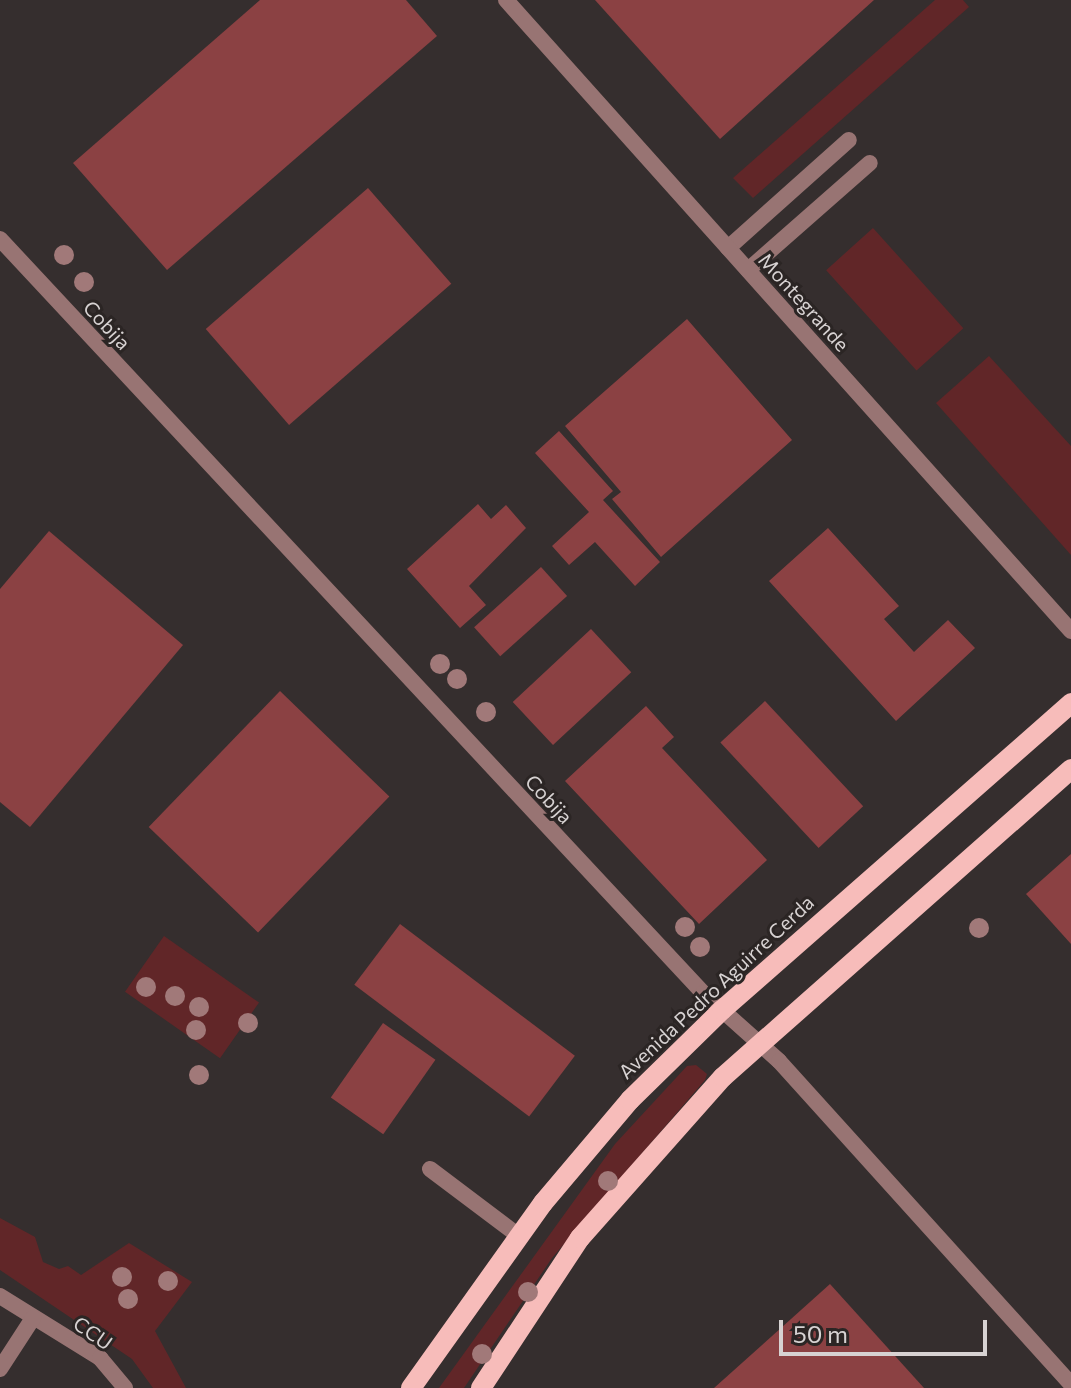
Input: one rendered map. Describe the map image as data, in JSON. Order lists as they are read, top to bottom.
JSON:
{
  "streets": {
    "main road": ["Avenida Pedro Aguirre Cerda"],
    "street": ["Montegrande", "Cobija", "CCU"]
  },
  "crossings": [
    ["Cobija", "Avenida Pedro Aguirre Cerda"]
  ],
  "scale_bar": "50 m"
}
